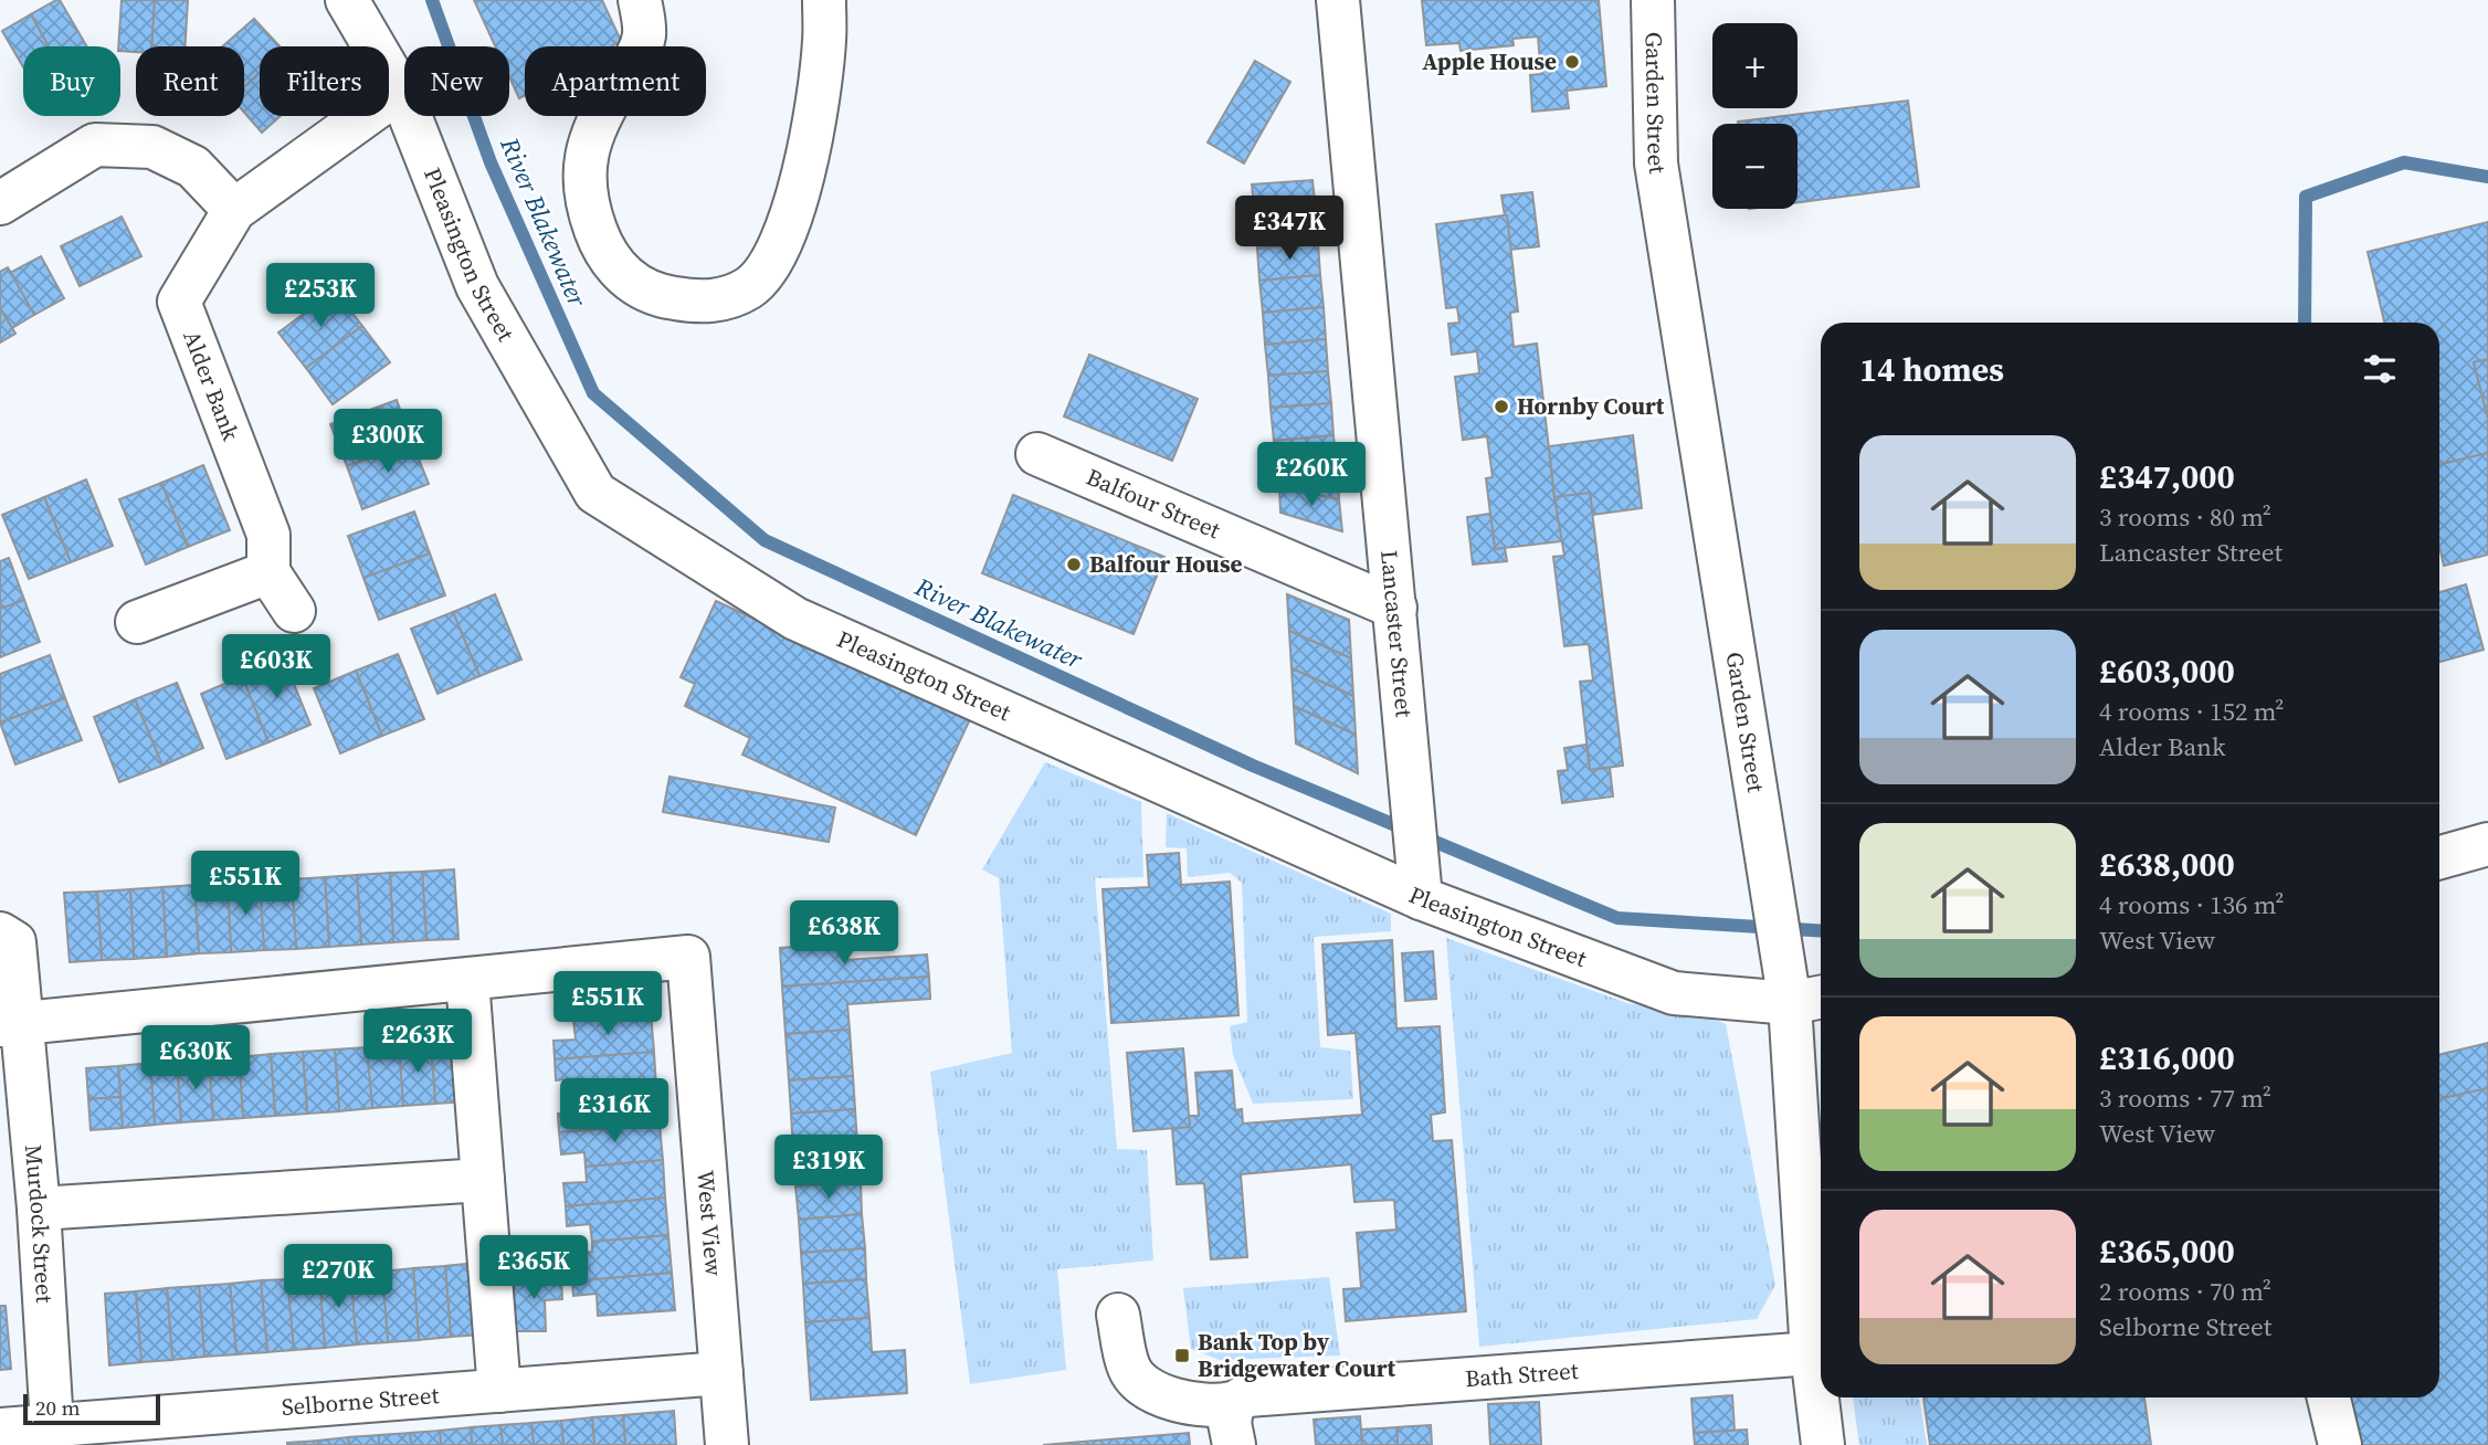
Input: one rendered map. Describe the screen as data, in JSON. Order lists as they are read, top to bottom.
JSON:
{
  "streets": {
    "street": [
      "Garden Street",
      "Pleasington Street",
      "Alder Bank",
      "Balfour Street",
      "Lancaster Street",
      "Murdock Street",
      "West View",
      "Bath Street",
      "Selborne Street"
    ]
  },
  "crossings": [
    ["Garden Street", "Pleasington Street"],
    ["Garden Street", "Bath Street"],
    ["Pleasington Street", "Alder Bank"],
    ["Pleasington Street", "Lancaster Street"],
    ["Balfour Street", "Lancaster Street"],
    ["Murdock Street", "Selborne Street"],
    ["West View", "Selborne Street"]
  ],
  "water": ["River Blakewater"],
  "places": {
    "other": ["Apple House", "Hornby Court", "Balfour House"],
    "transit": ["Bank Top by Bridgewater Court"]
  },
  "scale_bar": "20 m",
  "page": {
    "map_buttons": ["+", "−"],
    "chip": [
      "Buy",
      "Rent",
      "Filters",
      "New",
      "Apartment"
    ],
    "price": [
      "£347K",
      "£253K",
      "£300K",
      "£260K",
      "£603K",
      "£551K",
      "£638K",
      "£551K",
      "£263K",
      "£630K",
      "£316K",
      "£319K",
      "£365K",
      "£270K"
    ],
    "heading": "14 homes",
    "list": [
      {
        "name": "£347,000",
        "note": "3 rooms · 80 m² · Lancaster Street"
      },
      {
        "name": "£603,000",
        "note": "4 rooms · 152 m² · Alder Bank"
      },
      {
        "name": "£638,000",
        "note": "4 rooms · 136 m² · West View"
      },
      {
        "name": "£316,000",
        "note": "3 rooms · 77 m² · West View"
      },
      {
        "name": "£365,000",
        "note": "2 rooms · 70 m² · Selborne Street"
      }
    ],
    "scale": "20 m"
  }
}
